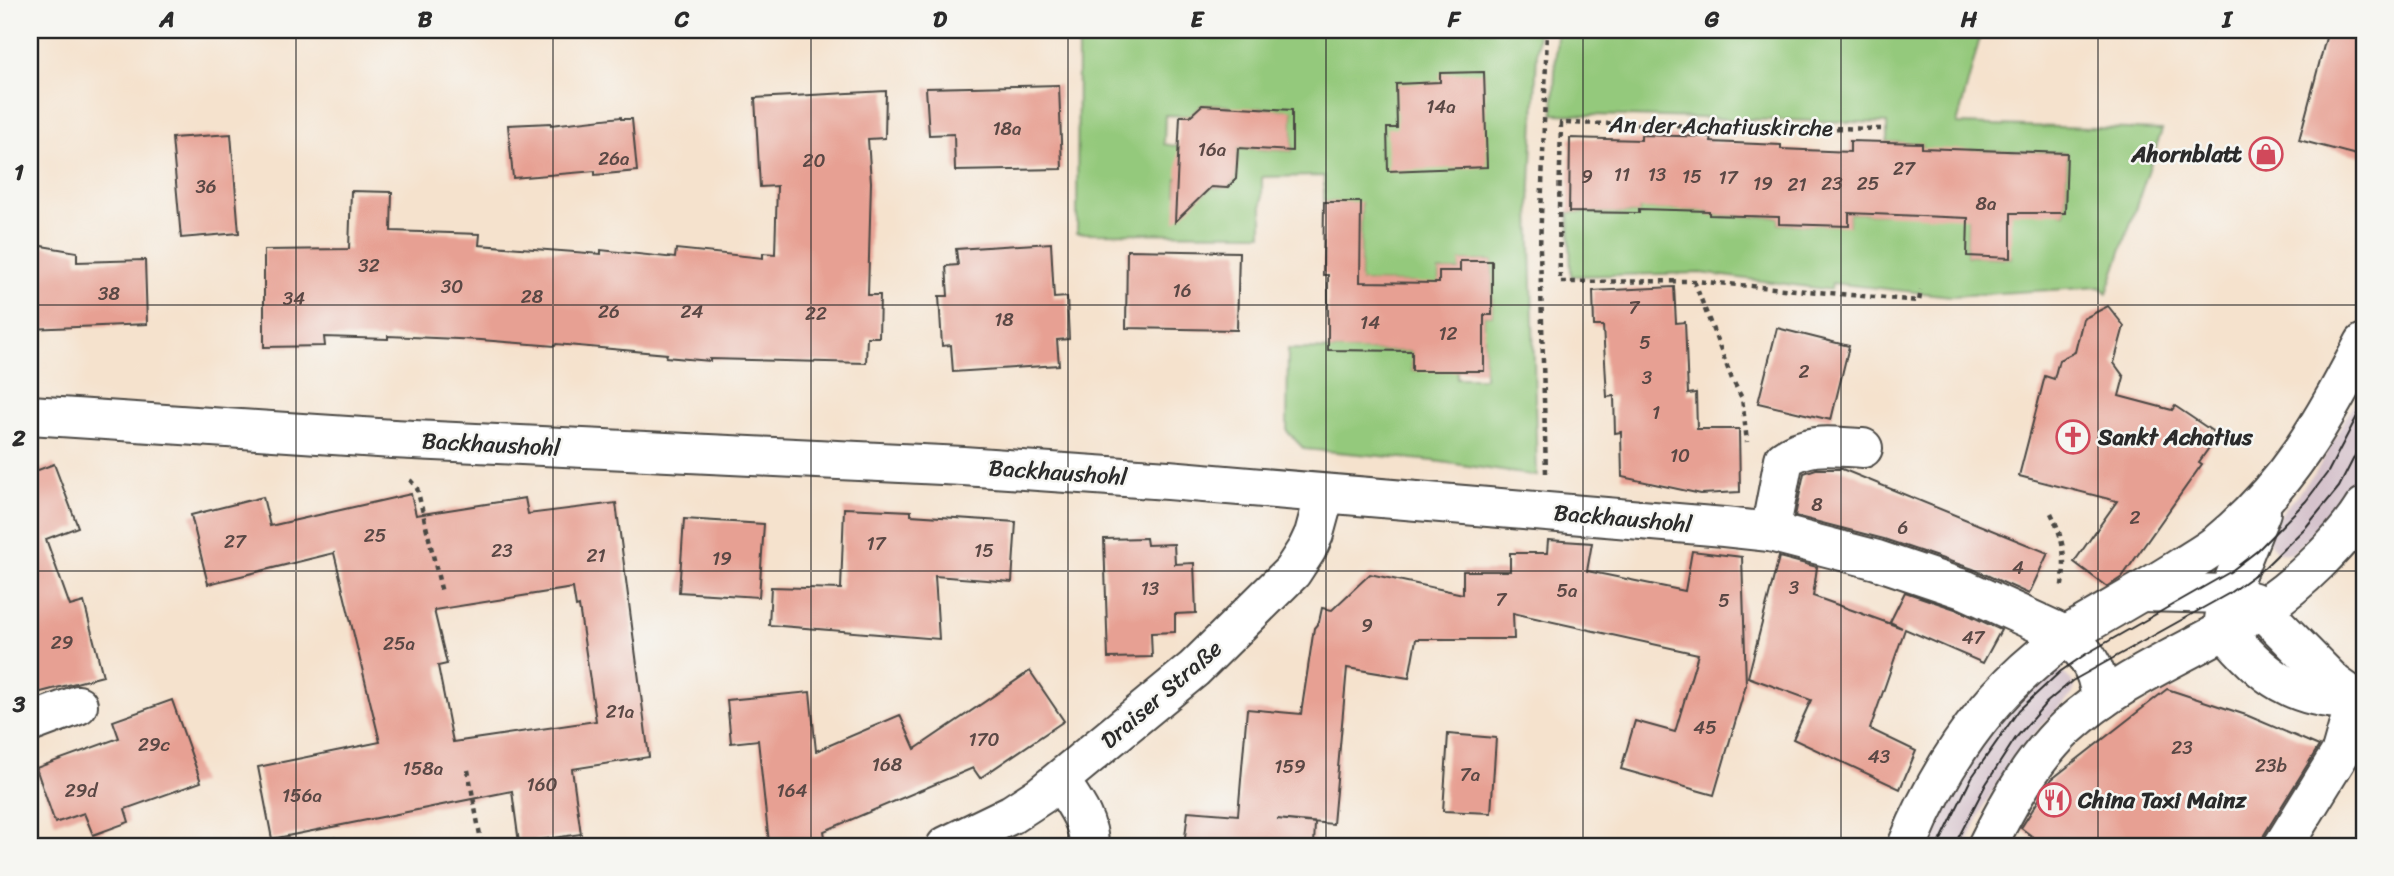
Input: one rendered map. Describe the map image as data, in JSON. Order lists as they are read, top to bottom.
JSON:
{
  "streets": {
    "street": ["Backhaushohl", "Draiser Straße"],
    "path": ["An der Achatiuskirche"]
  },
  "crossings": [
    ["Backhaushohl", "Draiser Straße"]
  ],
  "places": {
    "shop": ["Ahornblatt"],
    "church": ["Sankt Achatius"],
    "restaurant": ["China Taxi Mainz"]
  },
  "house_numbers": [
    "14a",
    "18a",
    "16a",
    "26a",
    "20",
    "27",
    "11",
    "13",
    "9",
    "15",
    "17",
    "19",
    "23",
    "25",
    "21",
    "36",
    "8a",
    "32",
    "30",
    "16",
    "38",
    "28",
    "34",
    "7",
    "26",
    "24",
    "22",
    "18",
    "14",
    "12",
    "5",
    "2",
    "3",
    "1",
    "10",
    "8",
    "2",
    "6",
    "25",
    "27",
    "17",
    "23",
    "15",
    "21",
    "19",
    "4",
    "3",
    "13",
    "5a",
    "7",
    "5",
    "9",
    "47",
    "29",
    "25a",
    "21a",
    "45",
    "170",
    "29c",
    "23",
    "43",
    "168",
    "23b",
    "159",
    "158a",
    "7a",
    "160",
    "29d",
    "164",
    "156a"
  ],
  "grid": {
    "columns": [
      "A",
      "B",
      "C",
      "D",
      "E",
      "F",
      "G",
      "H",
      "I"
    ],
    "rows": ["1", "2", "3"]
  }
}
